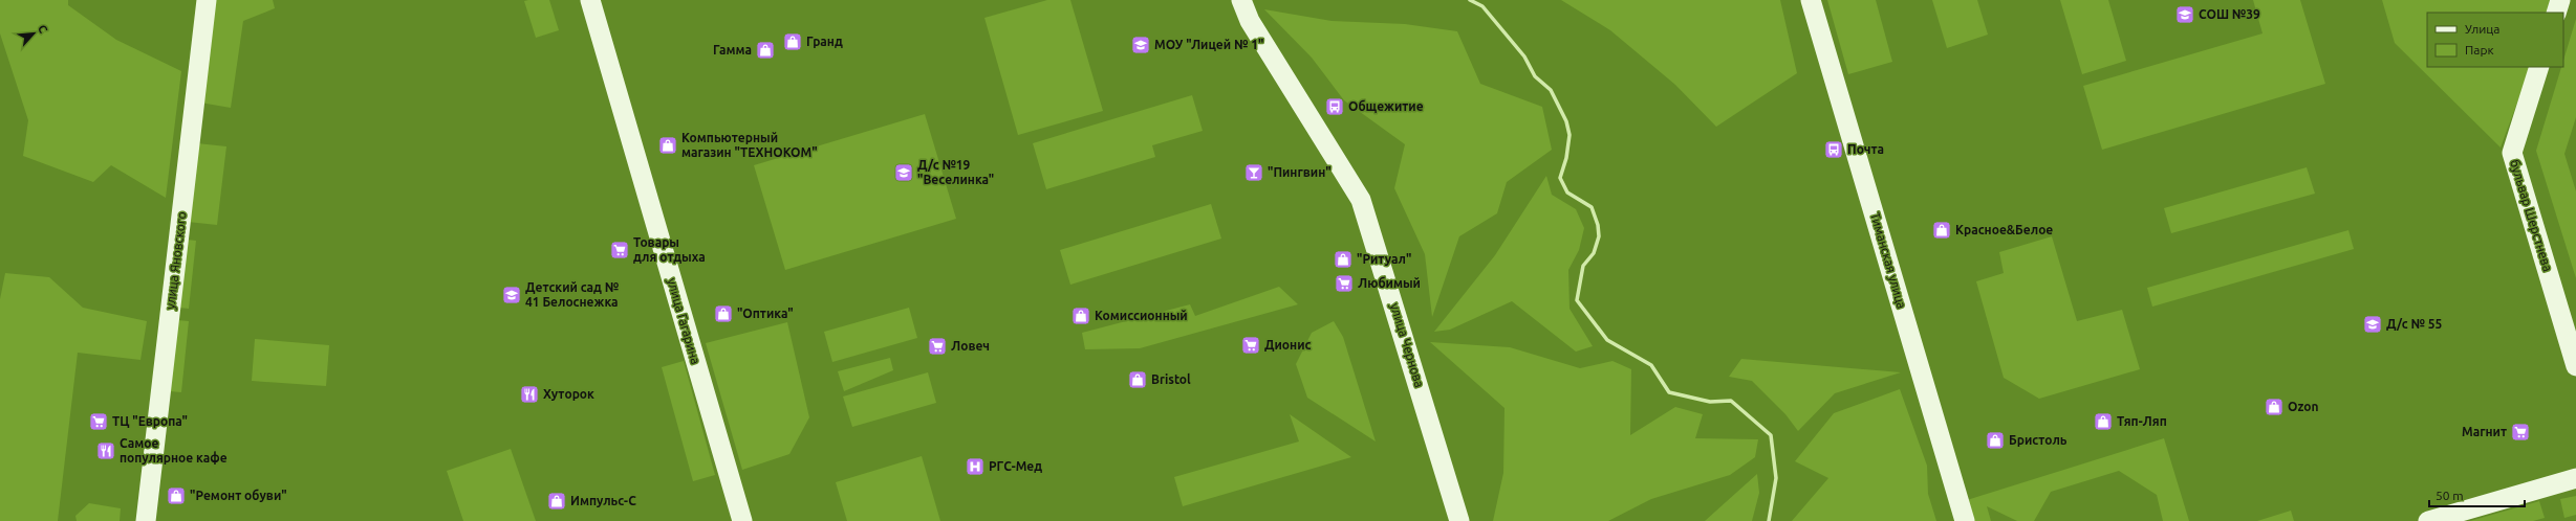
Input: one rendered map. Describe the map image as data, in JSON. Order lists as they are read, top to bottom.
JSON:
{
  "streets": {
    "street": [
      "бульвар Шерстнева",
      "улица Яновского",
      "Тиманская улица",
      "улица Гагарина",
      "улица Чернова"
    ]
  },
  "places": {
    "school or university": [
      "СОШ №39",
      "МОУ \"Лицей № 1\"",
      "Д/с №19 \"Веселинка\"",
      "Детский сад № 41 Белоснежка",
      "Д/с № 55"
    ],
    "shop": [
      "Гранд",
      "Гамма",
      "Компьютерный магазин \"ТЕХНОКОМ\"",
      "Красное&Белое",
      "\"Ритуал\"",
      "\"Оптика\"",
      "Комиссионный",
      "Bristol",
      "Ozon",
      "Тяп-Ляп",
      "Бристоль",
      "\"Ремонт обуви\"",
      "Импульс-С"
    ],
    "bus stop": ["Общежитие", "Почта"],
    "bar": ["\"Пингвин\""],
    "supermarket": [
      "Товары для отдыха",
      "Любимый",
      "Дионис",
      "Ловеч",
      "ТЦ \"Европа\"",
      "Магнит"
    ],
    "restaurant": ["Хуторок", "Самое популярное кафе"],
    "hospital": ["РГС-Мед"]
  },
  "legend": ["Улица", "Парк"],
  "scale_bar": "50 m",
  "north": "top right"
}
